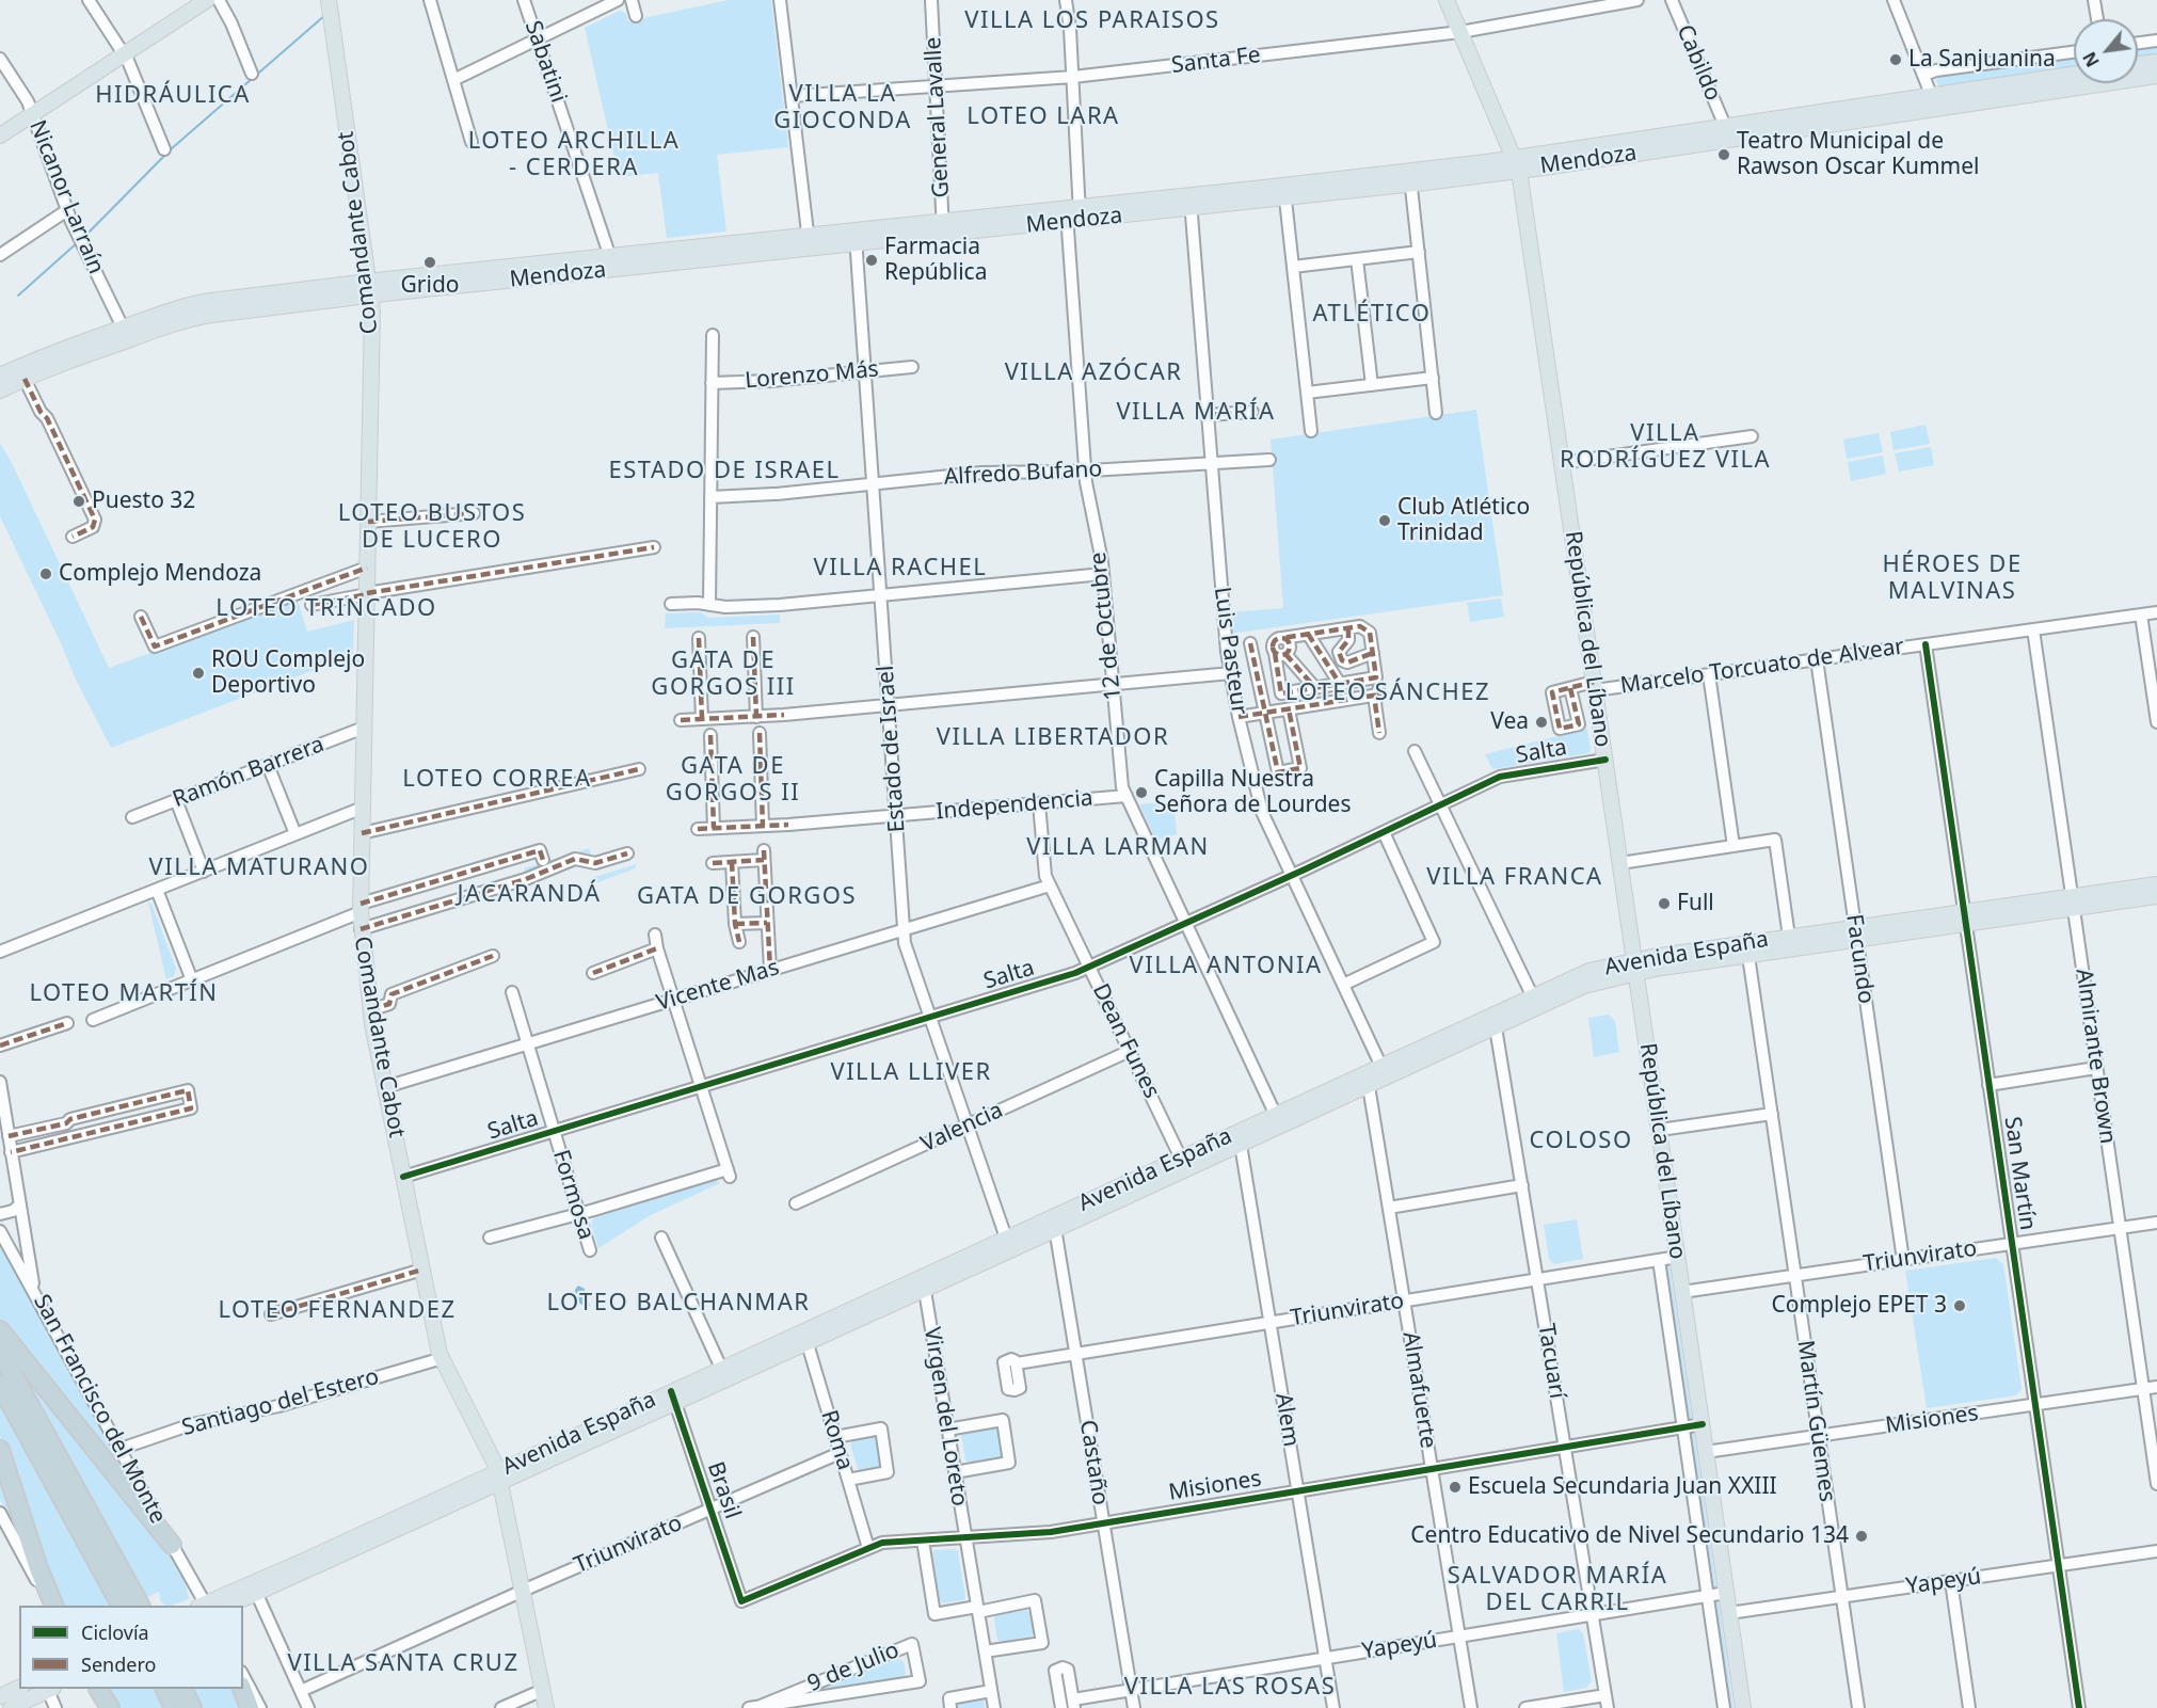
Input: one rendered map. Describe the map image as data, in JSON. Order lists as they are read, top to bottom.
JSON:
{
  "streets": {
    "main road": [
      "Mendoza",
      "Comandante Cabot",
      "República del Líbano",
      "Avenida España"
    ],
    "street": [
      "Santa Fe",
      "Sabatini",
      "Cabildo",
      "General Lavalle",
      "Nicanor Larraín",
      "Lorenzo Más",
      "Alfredo Bufano",
      "12 de Octubre",
      "Luis Pasteur",
      "Marcelo Torcuato de Alvear",
      "Estado de Israel",
      "Salta",
      "Ramón Barrera",
      "Independencia",
      "Facundo",
      "Vicente Mas",
      "Dean Funes",
      "Almirante Brown",
      "Valencia",
      "San Martín",
      "Formosa",
      "Triunvirato",
      "Tacuarí",
      "Almafuerte",
      "Santiago del Estero",
      "San Francisco del Monte",
      "Virgen del Loreto",
      "Alem",
      "Misiones",
      "Martín Güemes",
      "Roma",
      "Castaño",
      "Brasil",
      "Yapeyú",
      "9 de Julio"
    ]
  },
  "crossings": [
    ["Santa Fe", "General Lavalle"],
    ["Santa Fe", "12 de Octubre"],
    ["Santa Fe", "República del Líbano"],
    ["Sabatini", "Mendoza"],
    ["Cabildo", "Mendoza"],
    ["General Lavalle", "Mendoza"],
    ["Mendoza", "Nicanor Larraín"],
    ["Mendoza", "Comandante Cabot"],
    ["Mendoza", "12 de Octubre"],
    ["Mendoza", "República del Líbano"],
    ["Mendoza", "Luis Pasteur"],
    ["Mendoza", "Estado de Israel"],
    ["Comandante Cabot", "Salta"],
    ["Comandante Cabot", "Ramón Barrera"],
    ["Comandante Cabot", "Avenida España"],
    ["Comandante Cabot", "Vicente Mas"],
    ["Comandante Cabot", "Triunvirato"],
    ["Comandante Cabot", "Santiago del Estero"],
    ["Lorenzo Más", "Estado de Israel"],
    ["Alfredo Bufano", "12 de Octubre"],
    ["Alfredo Bufano", "Luis Pasteur"],
    ["Alfredo Bufano", "Estado de Israel"],
    ["12 de Octubre", "Salta"],
    ["12 de Octubre", "Independencia"],
    ["12 de Octubre", "Avenida España"],
    ["República del Líbano", "Marcelo Torcuato de Alvear"],
    ["República del Líbano", "Salta"],
    ["República del Líbano", "Avenida España"],
    ["República del Líbano", "Triunvirato"],
    ["República del Líbano", "Misiones"],
    ["República del Líbano", "Yapeyú"],
    ["Luis Pasteur", "Salta"],
    ["Luis Pasteur", "Avenida España"],
    ["Marcelo Torcuato de Alvear", "Facundo"],
    ["Marcelo Torcuato de Alvear", "Almirante Brown"],
    ["Marcelo Torcuato de Alvear", "San Martín"],
    ["Estado de Israel", "Salta"],
    ["Estado de Israel", "Independencia"],
    ["Estado de Israel", "Avenida España"],
    ["Estado de Israel", "Vicente Mas"],
    ["Estado de Israel", "Valencia"],
    ["Salta", "Dean Funes"],
    ["Salta", "Formosa"],
    ["Independencia", "Dean Funes"],
    ["Avenida España", "Facundo"],
    ["Avenida España", "Dean Funes"],
    ["Avenida España", "Almirante Brown"],
    ["Avenida España", "San Martín"],
    ["Avenida España", "Tacuarí"],
    ["Avenida España", "Almafuerte"],
    ["Avenida España", "Virgen del Loreto"],
    ["Avenida España", "Alem"],
    ["Avenida España", "Martín Güemes"],
    ["Avenida España", "Roma"],
    ["Avenida España", "Castaño"],
    ["Avenida España", "Brasil"],
    ["Facundo", "Triunvirato"],
    ["Vicente Mas", "Dean Funes"],
    ["Vicente Mas", "Formosa"],
    ["Dean Funes", "Valencia"],
    ["Almirante Brown", "Triunvirato"],
    ["Almirante Brown", "Misiones"],
    ["San Martín", "Triunvirato"],
    ["San Martín", "Misiones"],
    ["San Martín", "Yapeyú"],
    ["Triunvirato", "Tacuarí"],
    ["Triunvirato", "Almafuerte"],
    ["Triunvirato", "Alem"],
    ["Triunvirato", "Martín Güemes"],
    ["Triunvirato", "Roma"],
    ["Triunvirato", "Castaño"],
    ["Triunvirato", "Brasil"],
    ["Tacuarí", "Misiones"],
    ["Tacuarí", "Yapeyú"],
    ["Almafuerte", "Misiones"],
    ["Almafuerte", "Yapeyú"],
    ["Santiago del Estero", "San Francisco del Monte"],
    ["Virgen del Loreto", "Misiones"],
    ["Alem", "Misiones"],
    ["Alem", "Yapeyú"],
    ["Misiones", "Martín Güemes"],
    ["Misiones", "Roma"],
    ["Misiones", "Castaño"],
    ["Misiones", "Brasil"],
    ["Martín Güemes", "Yapeyú"],
    ["Castaño", "Yapeyú"]
  ],
  "districts": [
    "VILLA LOS PARAISOS",
    "VILLA LA GIOCONDA",
    "HIDRÁULICA",
    "LOTEO LARA",
    "LOTEO ARCHILLA - CERDERA",
    "ATLÉTICO",
    "VILLA AZÓCAR",
    "VILLA MARÍA",
    "VILLA RODRÍGUEZ VILA",
    "ESTADO DE ISRAEL",
    "LOTEO BUSTOS DE LUCERO",
    "HÉROES DE MALVINAS",
    "VILLA RACHEL",
    "LOTEO TRINCADO",
    "GATA DE GORGOS III",
    "LOTEO SÁNCHEZ",
    "VILLA LIBERTADOR",
    "GATA DE GORGOS II",
    "LOTEO CORREA",
    "VILLA LARMAN",
    "VILLA MATURANO",
    "VILLA FRANCA",
    "JACARANDÁ",
    "GATA DE GORGOS",
    "VILLA ANTONIA",
    "LOTEO MARTÍN",
    "VILLA LLIVER",
    "COLOSO",
    "LOTEO BALCHANMAR",
    "LOTEO FERNANDEZ",
    "SALVADOR MARÍA DEL CARRIL",
    "VILLA SANTA CRUZ",
    "VILLA LAS ROSAS"
  ],
  "places": [
    "La Sanjuanina",
    "Teatro Municipal de Rawson Oscar Kummel",
    "Farmacia República",
    "Grido",
    "Puesto 32",
    "Club Atlético Trinidad",
    "Complejo Mendoza",
    "ROU Complejo Deportivo",
    "Vea",
    "Capilla Nuestra Señora de Lourdes",
    "Full",
    "Complejo EPET 3",
    "Escuela Secundaria Juan XXIII",
    "Centro Educativo de Nivel Secundario 134"
  ],
  "legend": ["Ciclovía", "Sendero"],
  "north": "bottom left"
}
